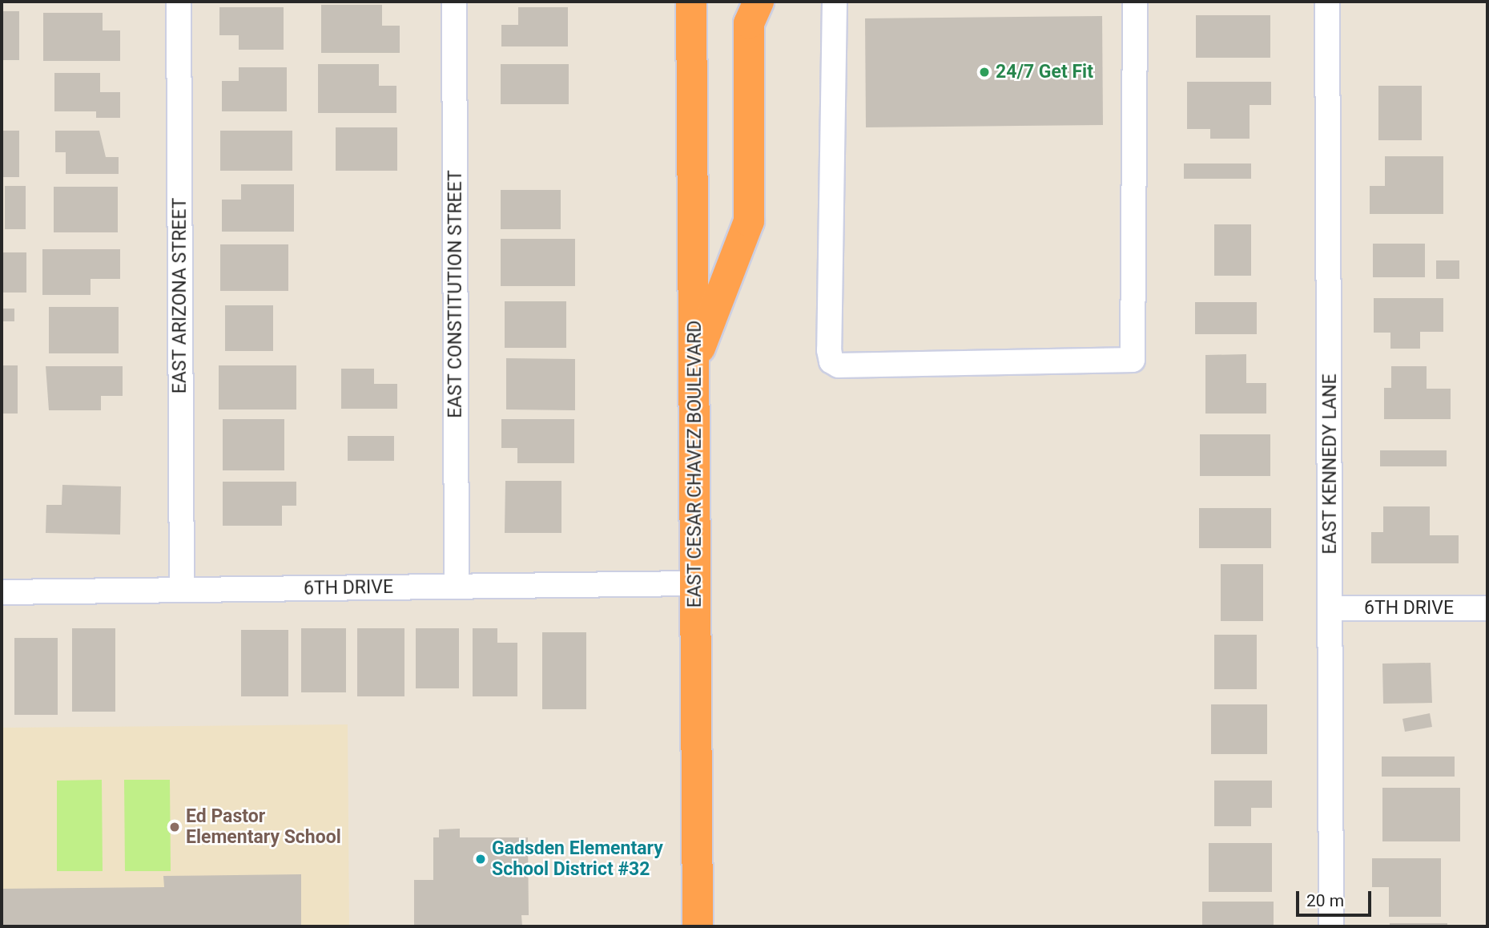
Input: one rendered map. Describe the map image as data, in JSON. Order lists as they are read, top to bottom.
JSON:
{
  "streets": {
    "highway": ["EAST CESAR CHAVEZ BOULEVARD"],
    "street": [
      "EAST CONSTITUTION STREET",
      "EAST ARIZONA STREET",
      "EAST KENNEDY LANE",
      "6TH DRIVE"
    ]
  },
  "crossings": [
    ["EAST CONSTITUTION STREET", "6TH DRIVE"],
    ["EAST ARIZONA STREET", "6TH DRIVE"],
    ["EAST CESAR CHAVEZ BOULEVARD", "6TH DRIVE"],
    ["EAST KENNEDY LANE", "6TH DRIVE"]
  ],
  "places": ["24/7 Get Fit", "Ed Pastor Elementary School", "Gadsden Elementary School District #32"],
  "scale_bar": "20 m"
}
